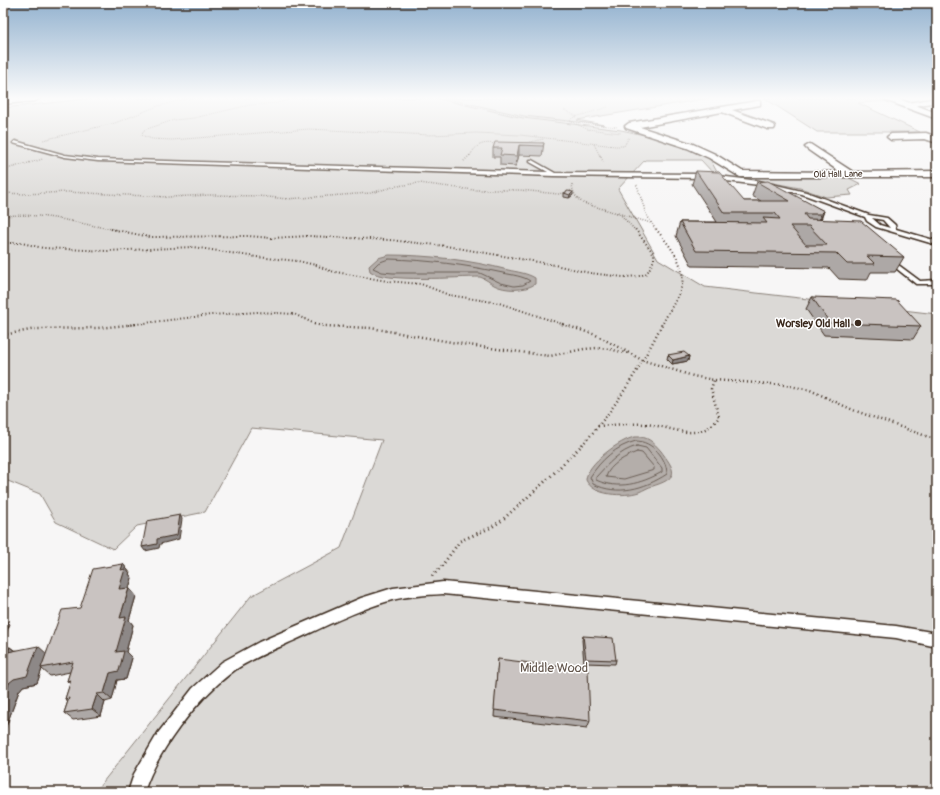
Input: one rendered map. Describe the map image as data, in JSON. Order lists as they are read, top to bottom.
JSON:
{
  "streets": {
    "street": ["Old Hall Lane"]
  },
  "parks": ["Middle Wood"],
  "places": ["Worsley Old Hall"]
}
